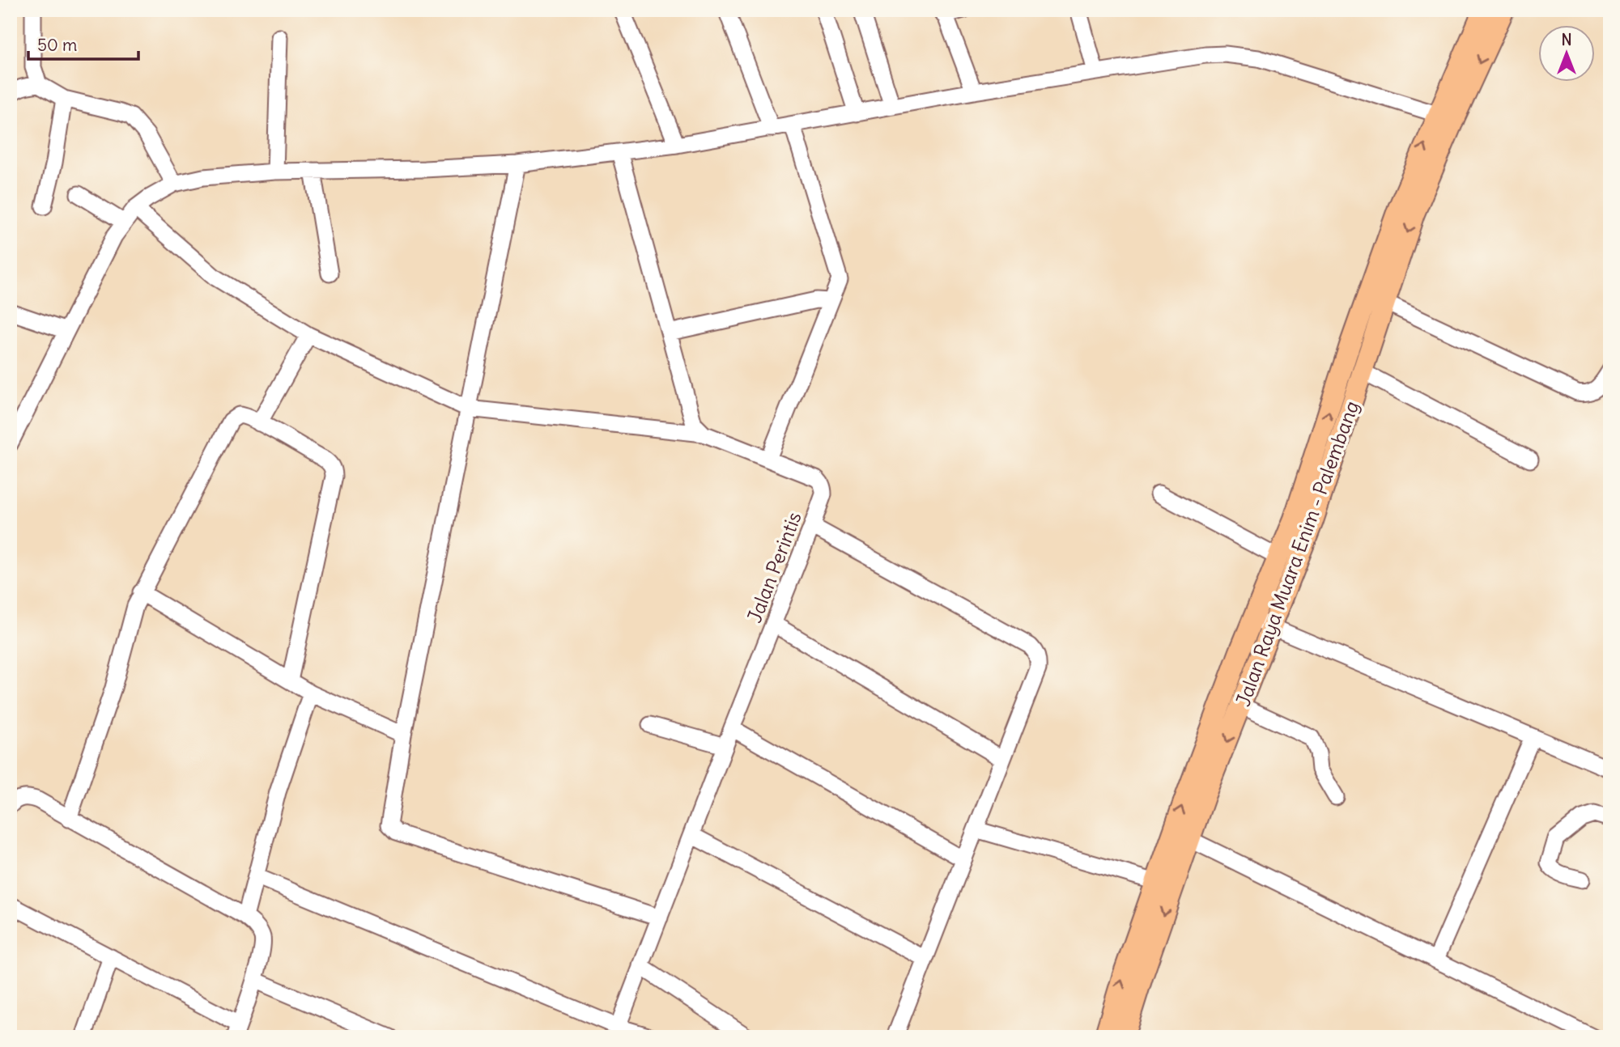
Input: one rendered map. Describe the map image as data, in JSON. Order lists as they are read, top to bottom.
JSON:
{
  "streets": {
    "main road": ["Jalan Raya Muara Enim - Palembang"],
    "street": ["Jalan Perintis"]
  },
  "scale_bar": "50 m",
  "north": "top"
}
